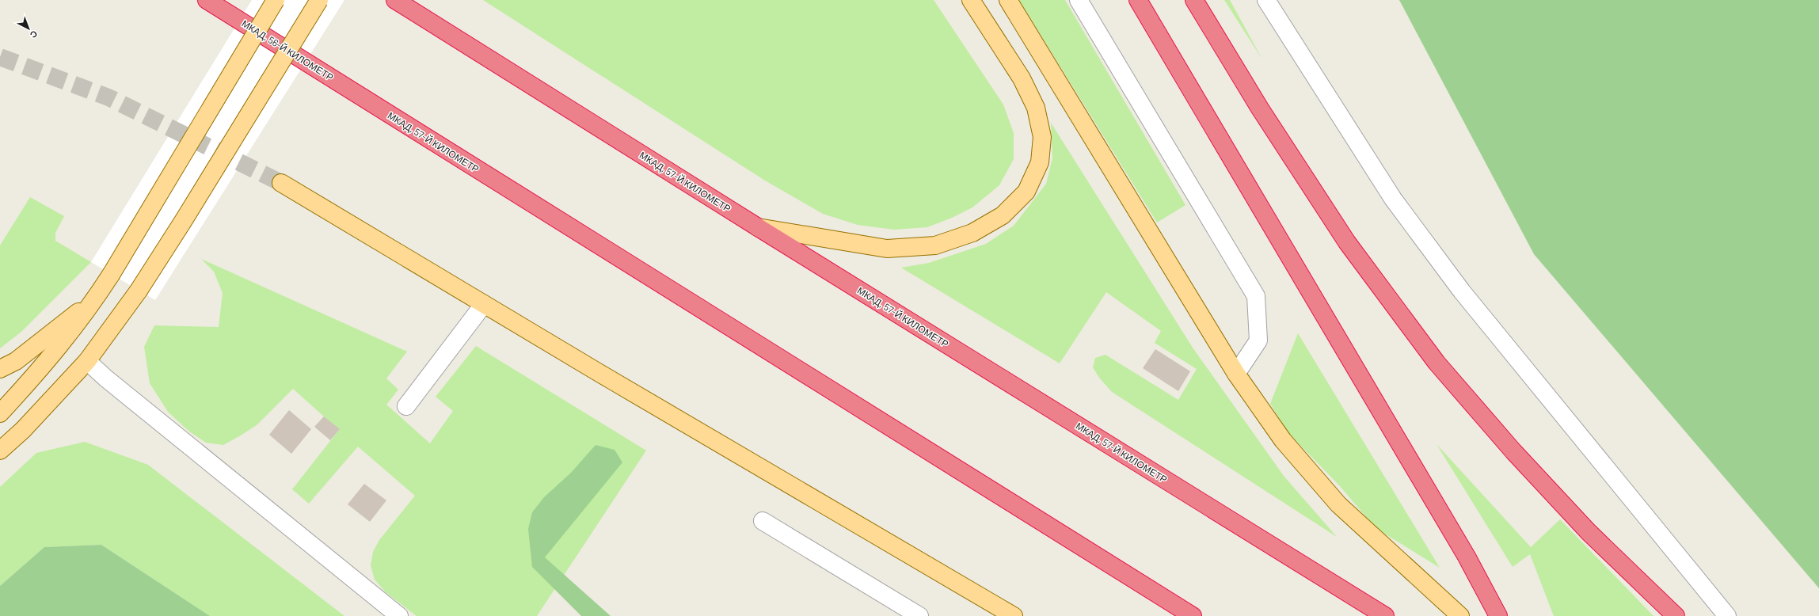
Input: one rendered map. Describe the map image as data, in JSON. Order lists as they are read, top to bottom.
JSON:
{
  "streets": {
    "highway": ["МКАД, 56-Й КИЛОМЕТР", "МКАД, 57-Й КИЛОМЕТР"]
  },
  "crossings": [
    ["МКАД, 56-Й КИЛОМЕТР", "МКАД, 57-Й КИЛОМЕТР"]
  ],
  "north": "bottom right"
}
